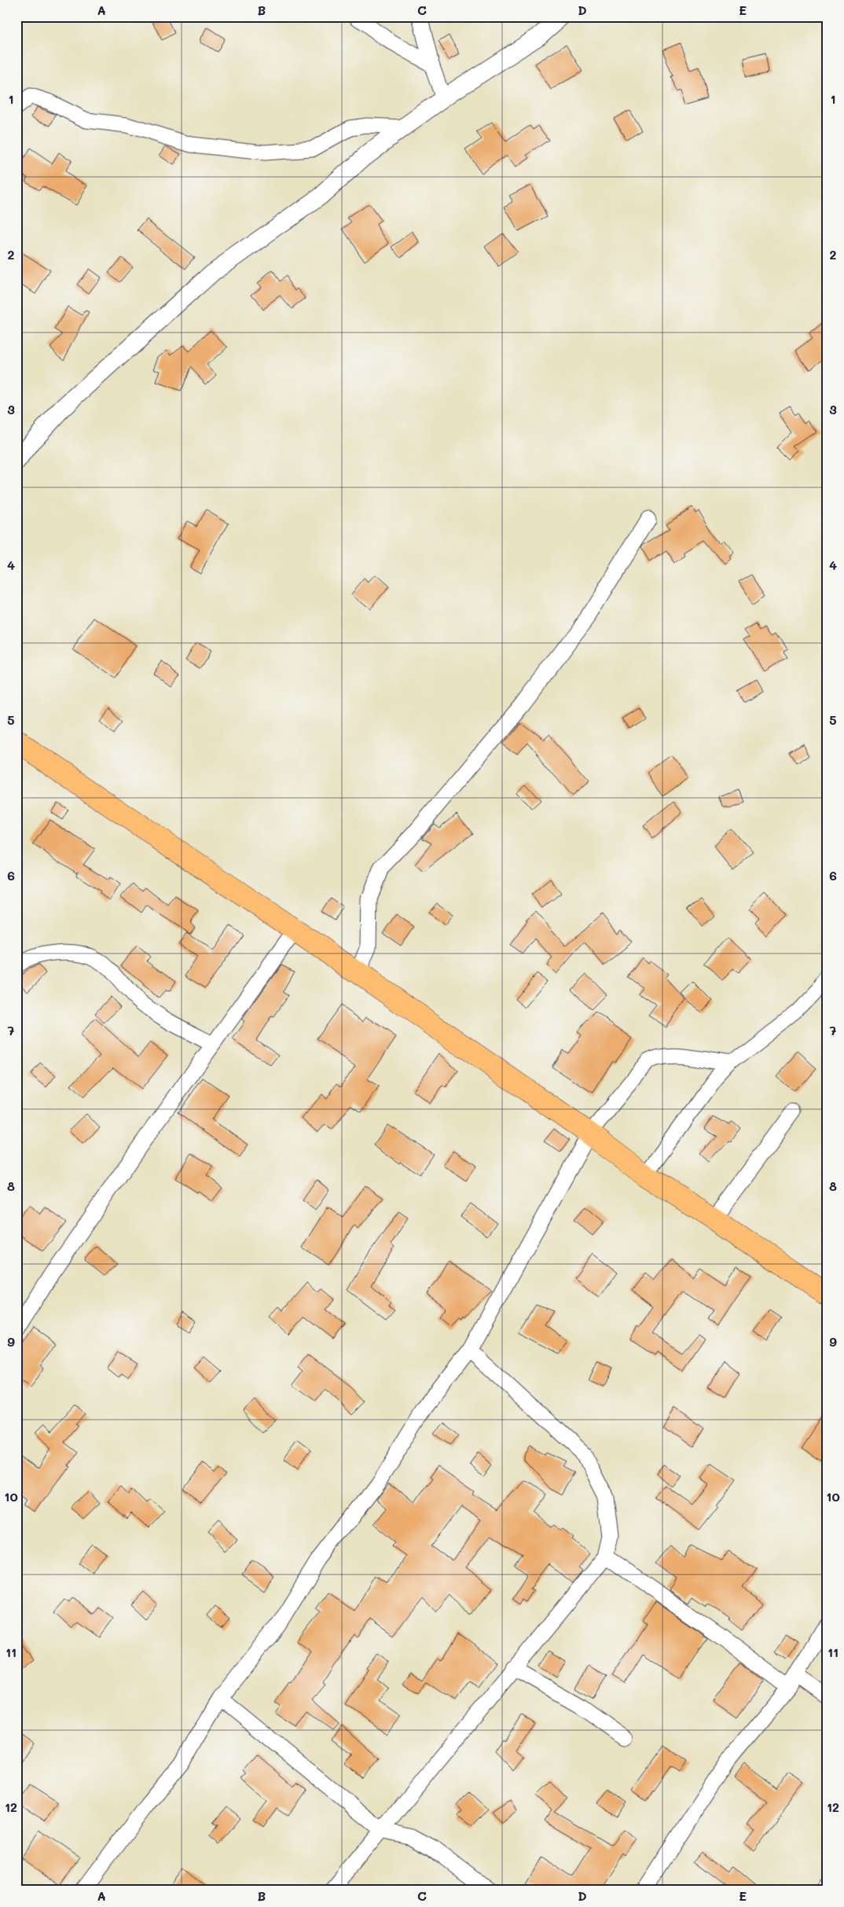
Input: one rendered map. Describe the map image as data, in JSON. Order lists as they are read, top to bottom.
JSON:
{
  "grid": {
    "columns": [
      "A",
      "B",
      "C",
      "D",
      "E"
    ],
    "rows": [
      "1",
      "2",
      "3",
      "4",
      "5",
      "6",
      "7",
      "8",
      "9",
      "10",
      "11",
      "12"
    ]
  }
}
